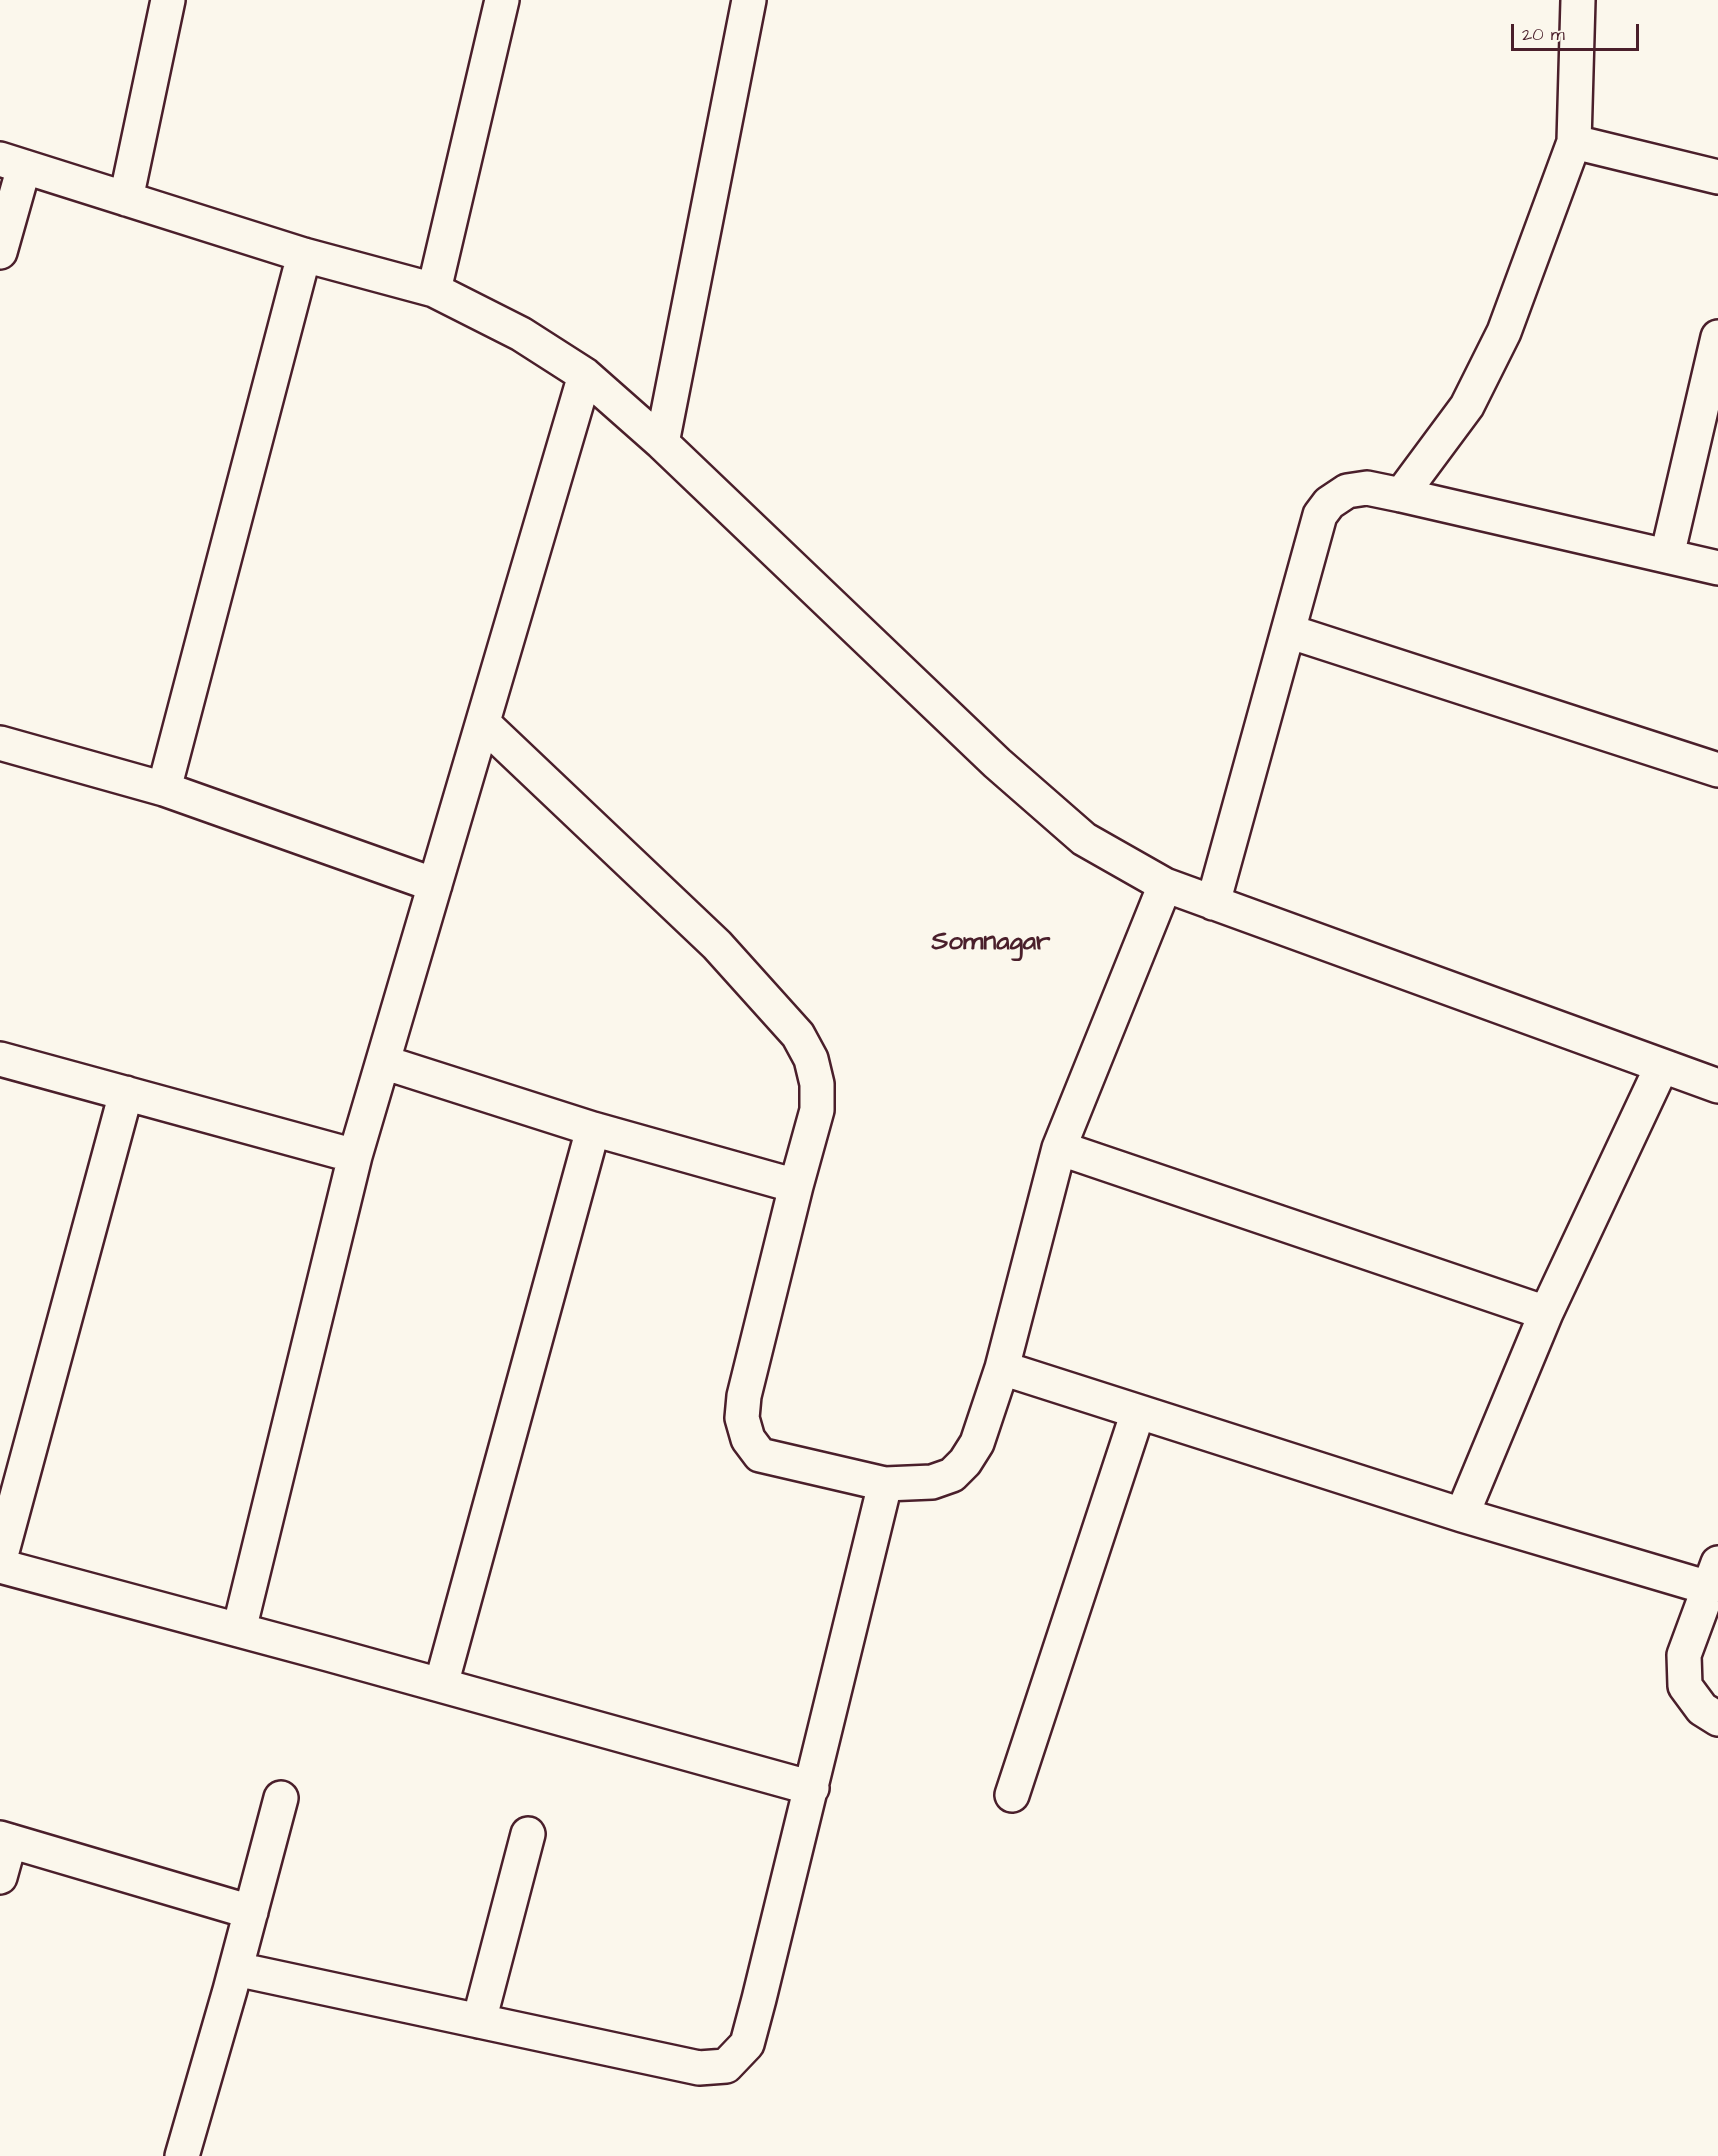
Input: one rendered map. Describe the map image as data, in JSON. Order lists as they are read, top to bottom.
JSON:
{
  "districts": ["Somnagar"],
  "scale_bar": "20 m"
}
